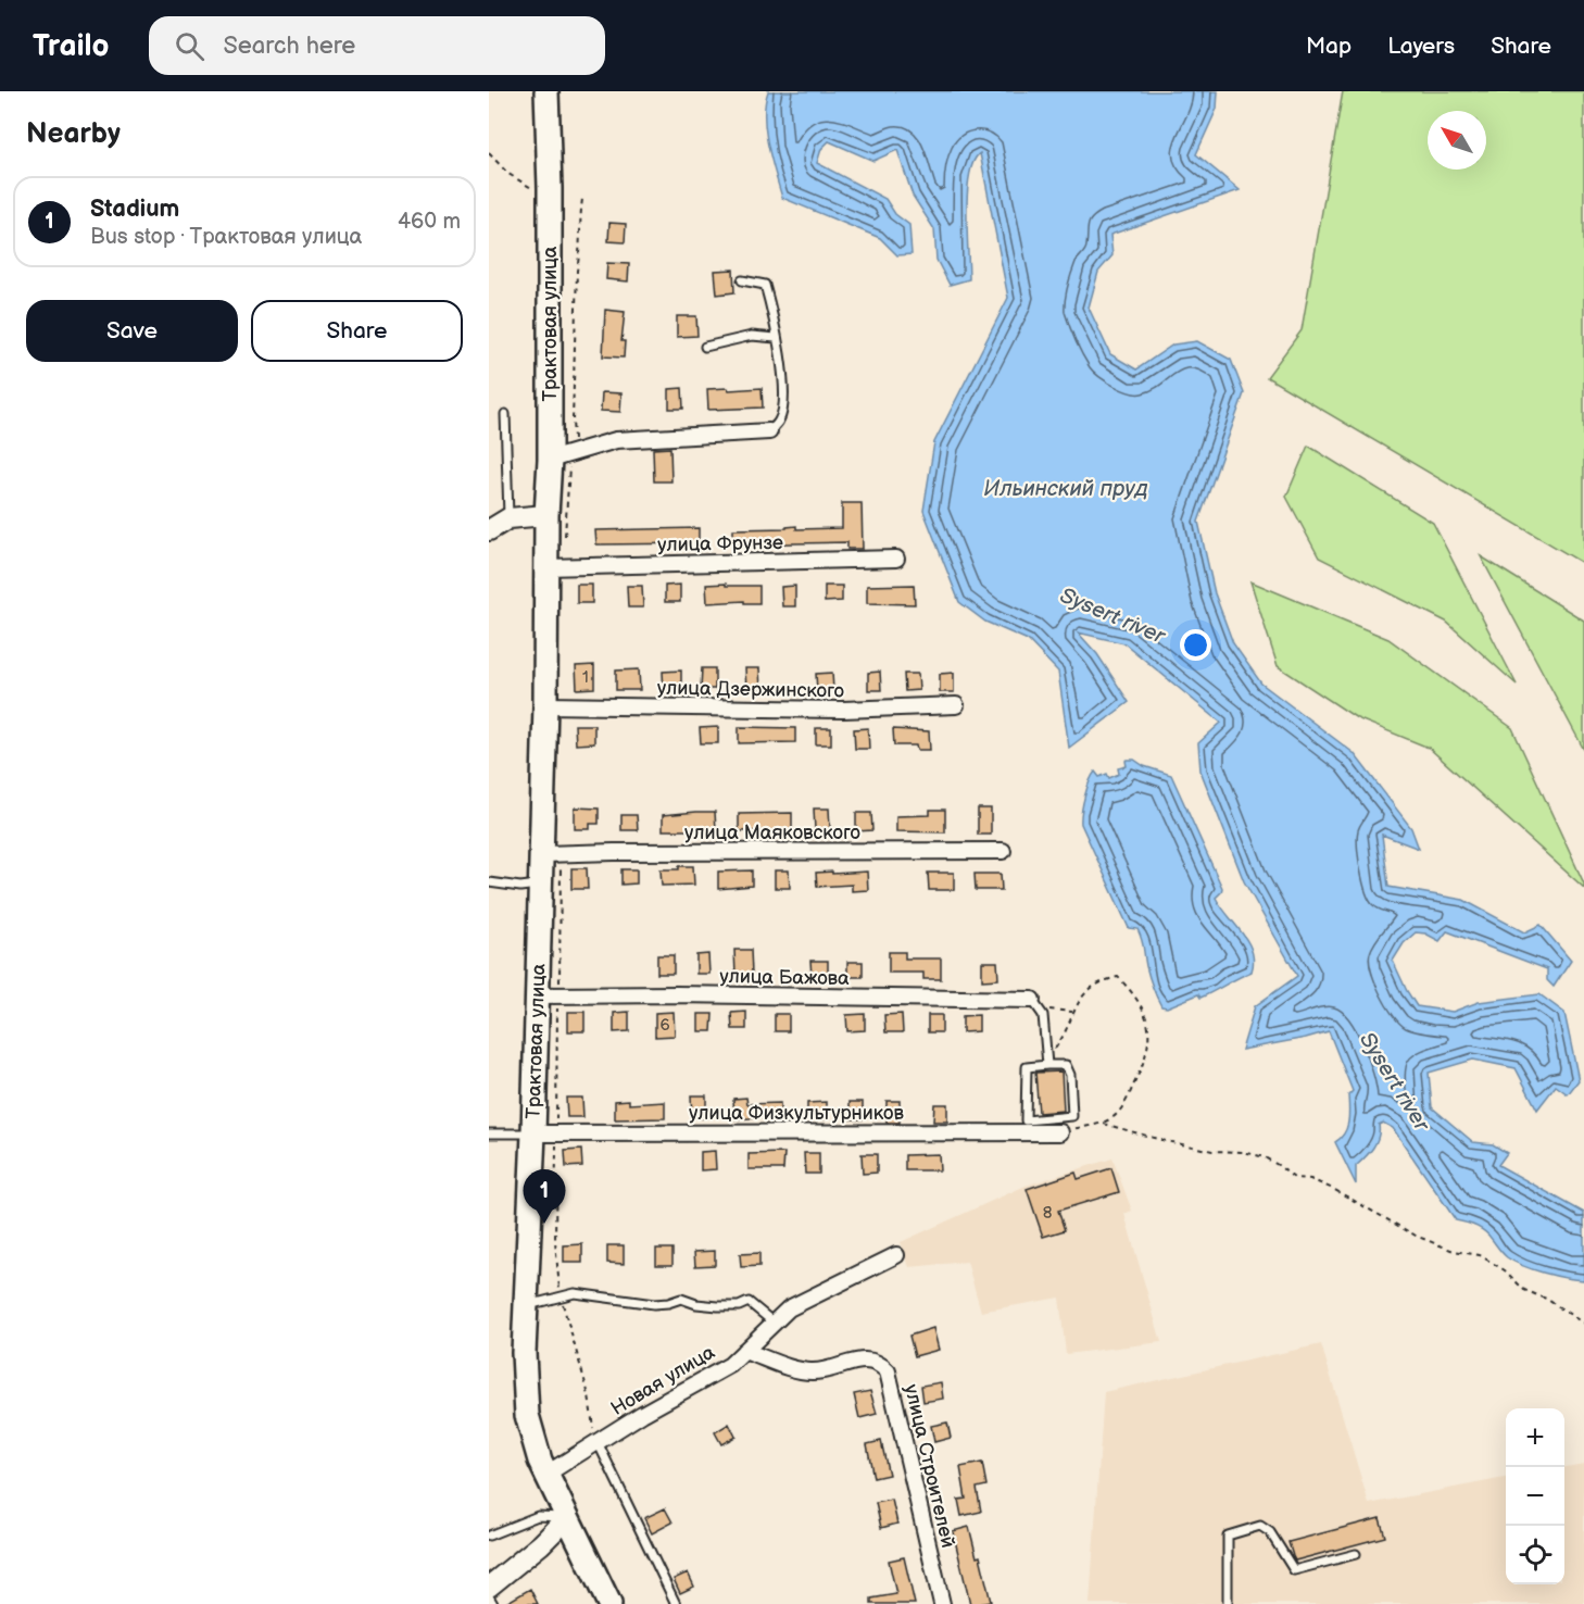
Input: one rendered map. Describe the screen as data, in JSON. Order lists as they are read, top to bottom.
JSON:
{
  "streets": {
    "main road": ["Трактовая улица"],
    "street": [
      "улица Фрунзе",
      "улица Дзержинского",
      "улица Маяковского",
      "улица Бажова",
      "улица Физкультурников",
      "Новая улица",
      "улица Строителей"
    ]
  },
  "crossings": [
    ["Трактовая улица", "улица Фрунзе"],
    ["Трактовая улица", "улица Дзержинского"],
    ["Трактовая улица", "улица Маяковского"],
    ["Трактовая улица", "улица Бажова"],
    ["Трактовая улица", "улица Физкультурников"],
    ["Трактовая улица", "Новая улица"],
    ["Новая улица", "улица Строителей"]
  ],
  "water": ["Ильинский пруд", "Sysert river"],
  "house_numbers": ["1", "6", "8"],
  "north": "top left",
  "page": {
    "header": "Trailo",
    "search": "Search here",
    "nav": ["Map", "Layers", "Share"],
    "heading": "Nearby",
    "list": [
      {
        "mark": "1",
        "name": "Stadium",
        "note": "Bus stop · Трактовая улица",
        "value": "460 m"
      }
    ],
    "buttons": ["Save", "Share"],
    "pins": "1",
    "map_buttons": ["+", "−"]
  }
}
